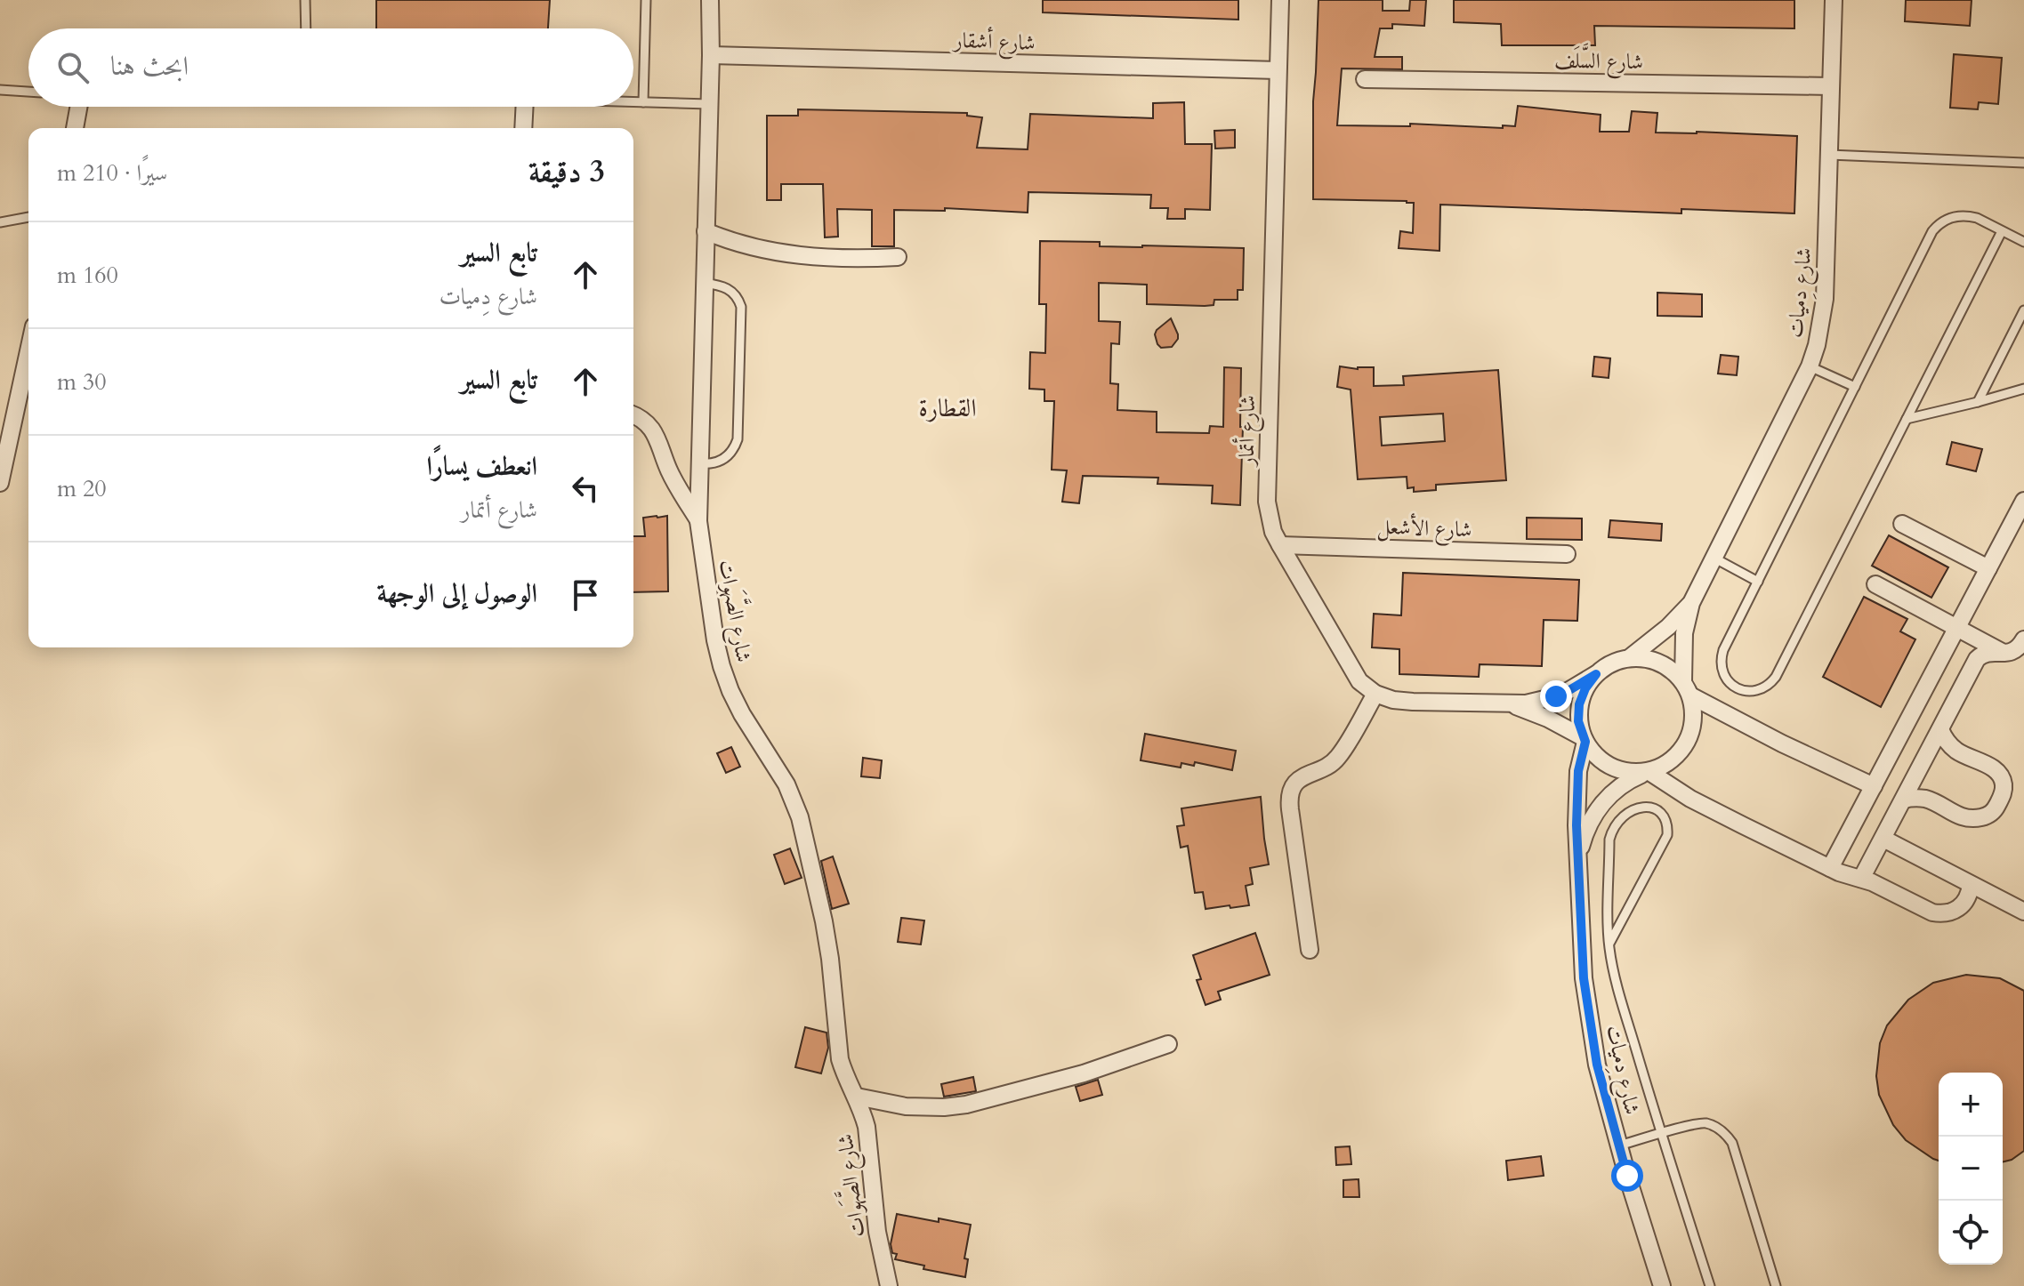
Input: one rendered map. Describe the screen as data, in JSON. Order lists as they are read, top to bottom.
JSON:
{
  "streets": {
    "street": [
      "شارع أشقار",
      "شارع السَّلَف",
      "شارع دِميات",
      "شارع أتمار",
      "شارع الأشعل",
      "شارع الصَّهَوات"
    ]
  },
  "crossings": [
    ["شارع أشقار", "شارع أتمار"],
    ["شارع أشقار", "شارع الصَّهَوات"],
    ["شارع السَّلَف", "شارع دِميات"],
    ["شارع أتمار", "شارع الأشعل"]
  ],
  "districts": ["القطارة"],
  "page": {
    "search": "ابحث هنا",
    "heading": ["3 دقيقة", "سيرًا · 210 m"],
    "list": [
      ["تابع السير", "شارع دِميات", "160 m"],
      ["تابع السير", "30 m"],
      ["انعطف يسارًا", "شارع أتمار", "20 m"],
      "الوصول إلى الوجهة"
    ],
    "map_buttons": ["+", "−"]
  }
}
